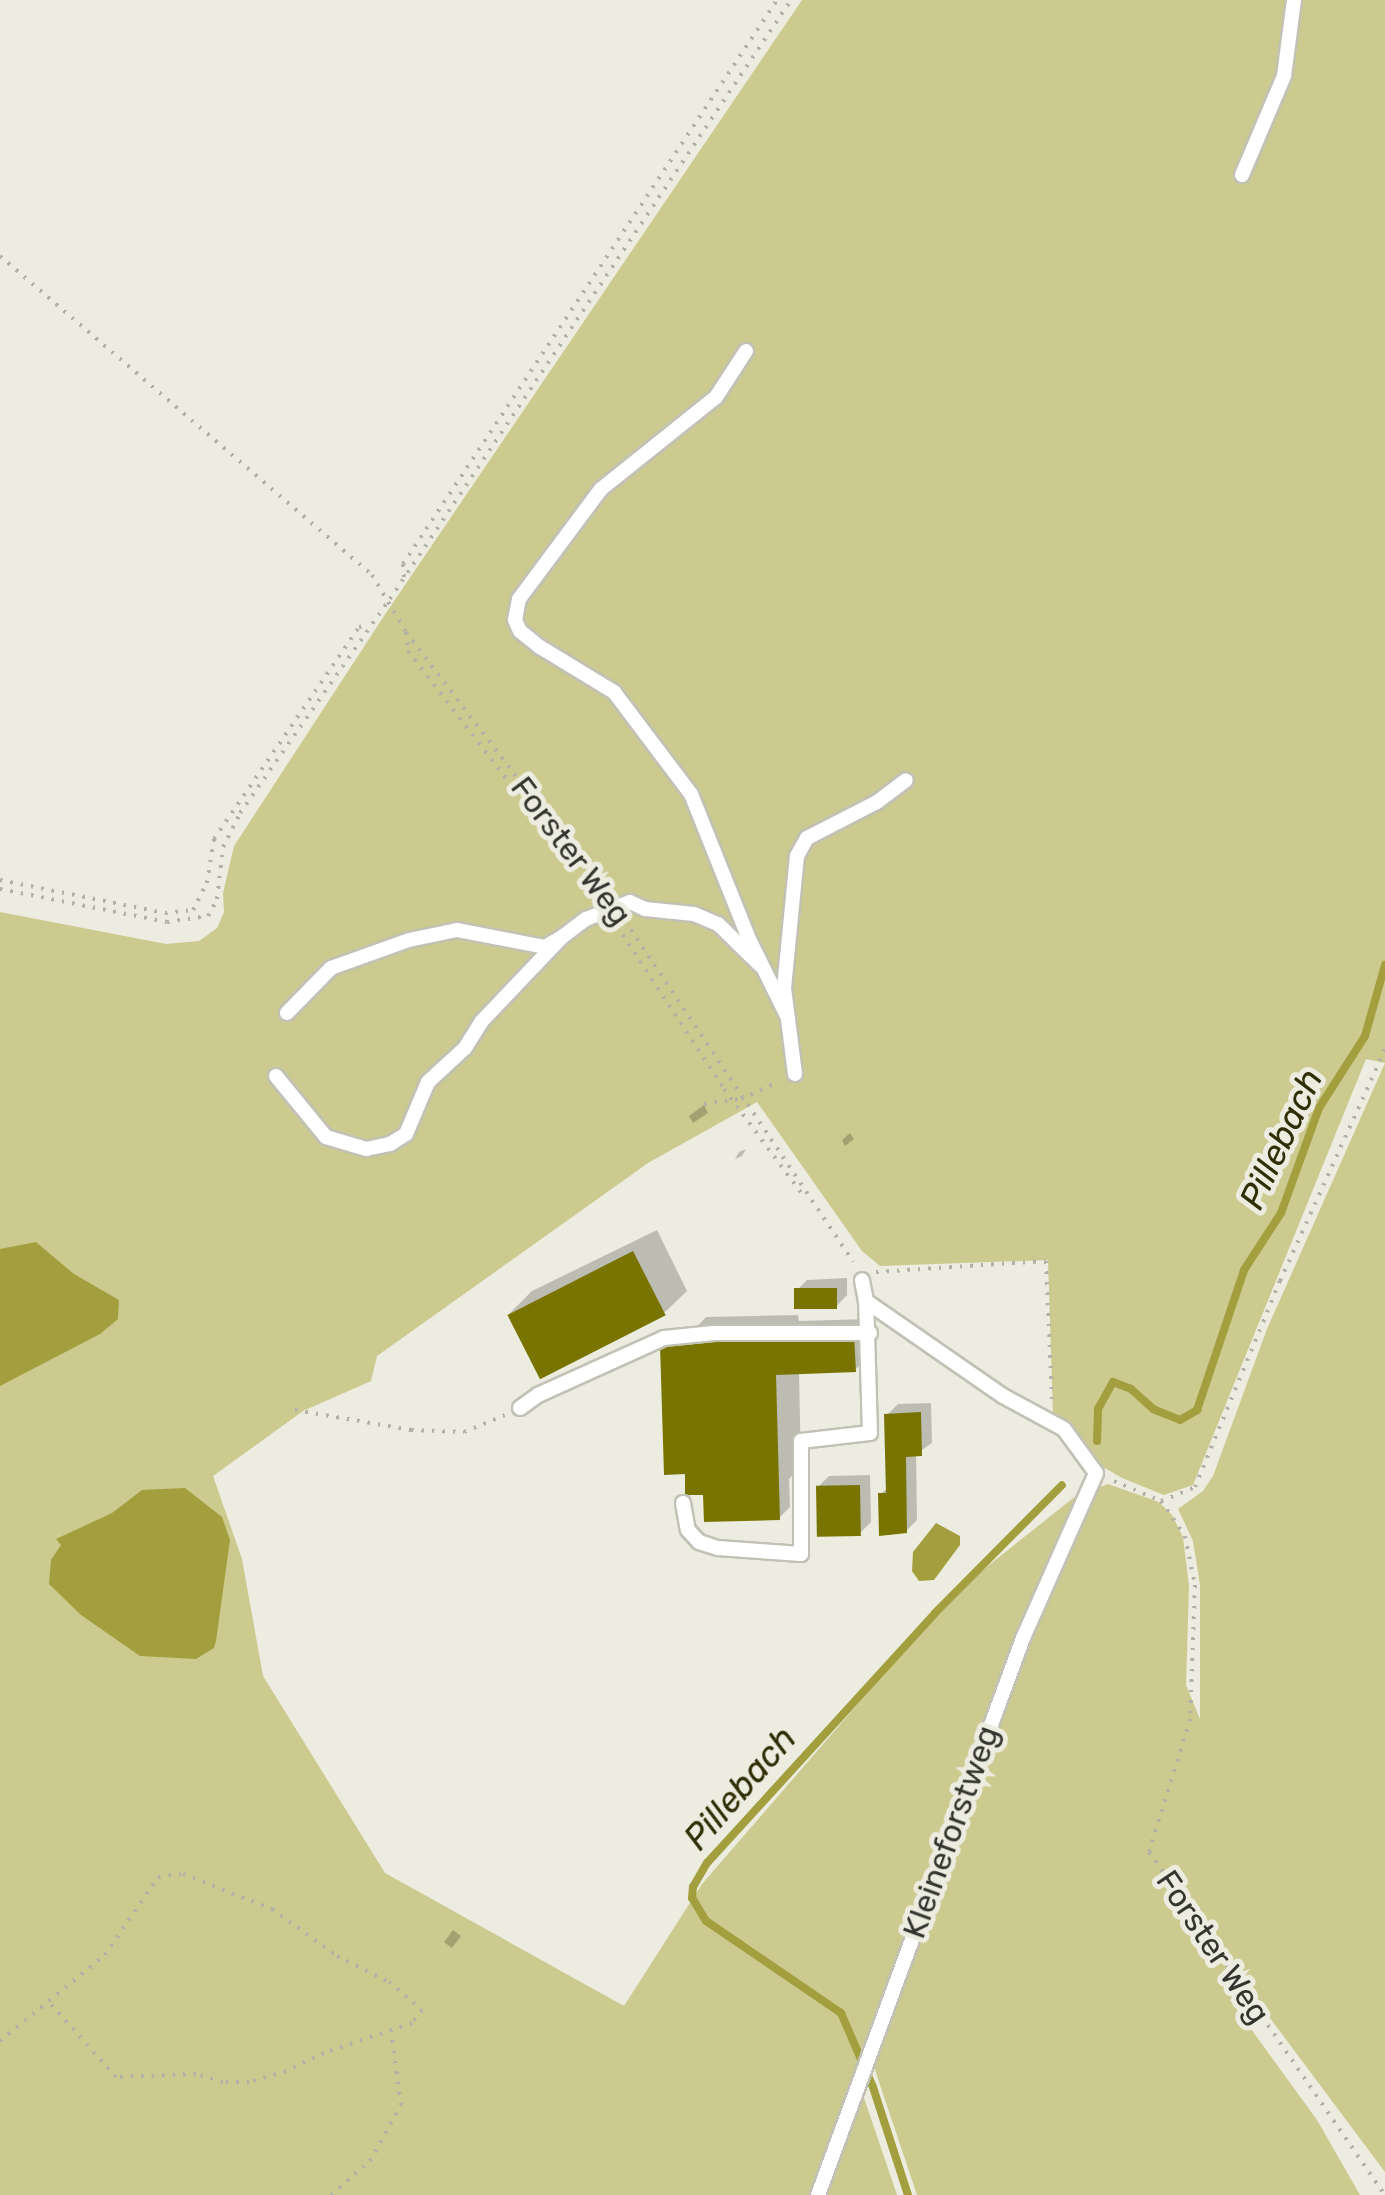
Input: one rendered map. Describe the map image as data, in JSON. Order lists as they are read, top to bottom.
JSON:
{
  "streets": {
    "lane": ["Kleineforstweg"],
    "path": ["Forster Weg"]
  },
  "water": ["Pillebach"]
}
